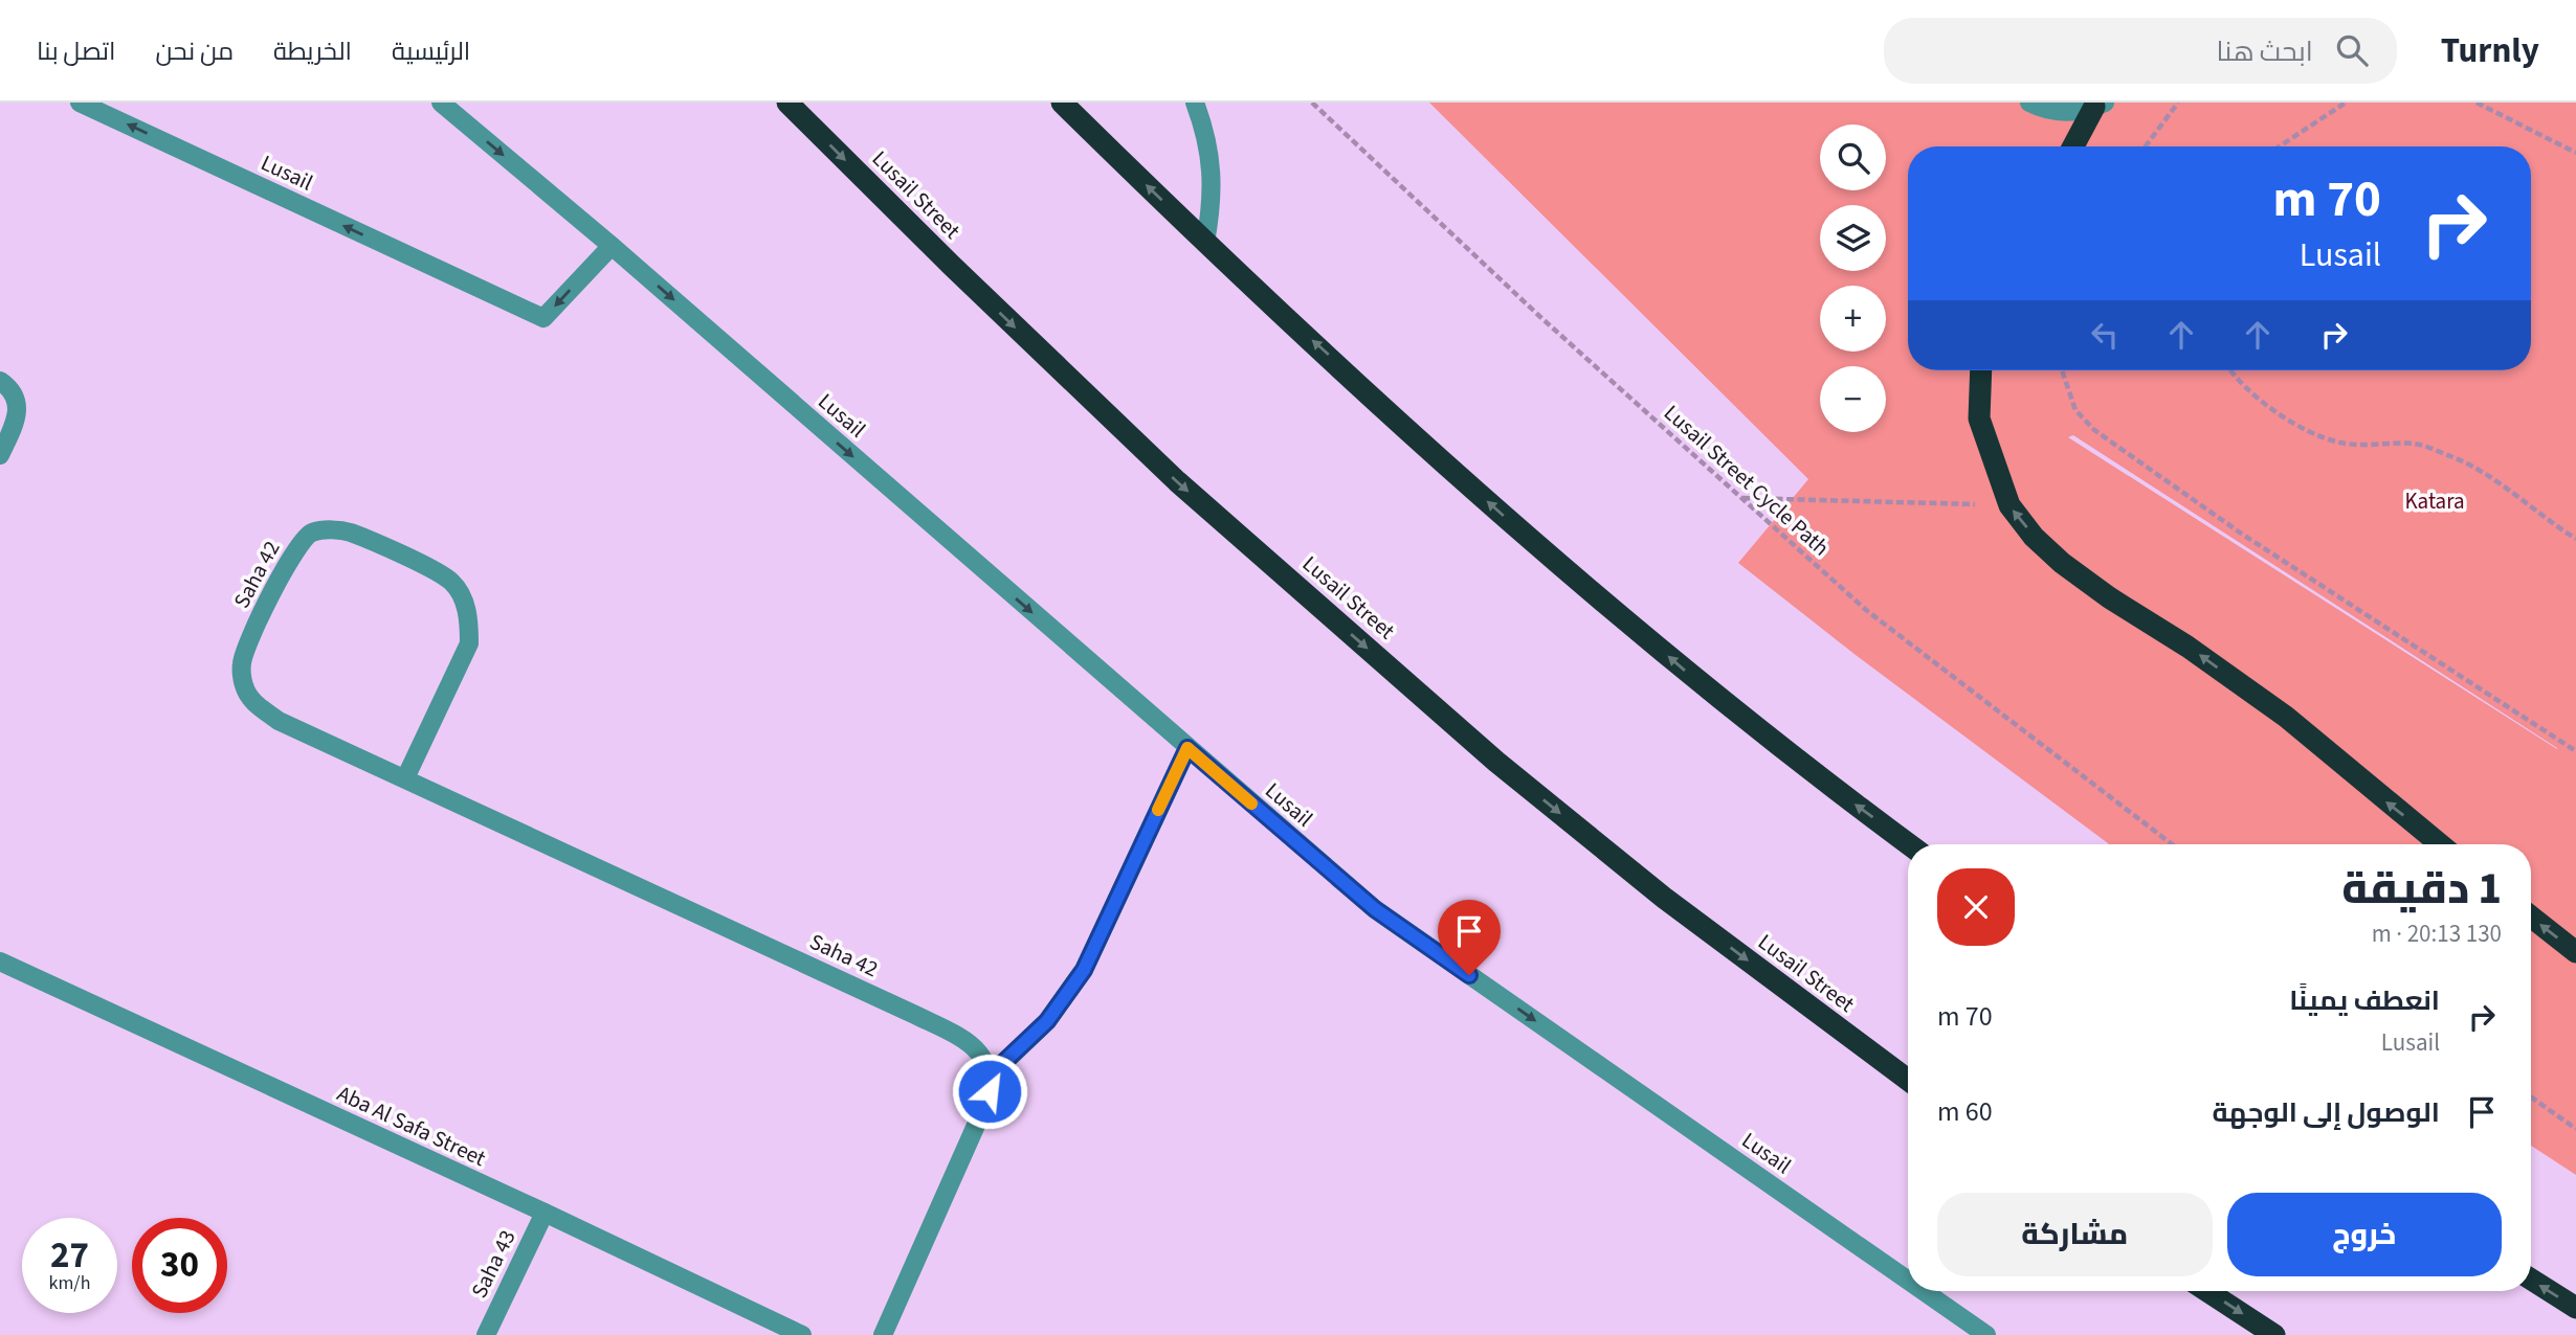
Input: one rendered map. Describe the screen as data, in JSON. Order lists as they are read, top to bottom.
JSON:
{
  "streets": {
    "highway": ["Lusail Street"],
    "street": [
      "Lusail",
      "Saha 42",
      "Aba Al Safa Street",
      "Saha 43"
    ],
    "path": ["Lusail Street Cycle Path"]
  },
  "crossings": [
    ["Aba Al Safa Street", "Saha 43"]
  ],
  "parks": ["Katara"],
  "page": {
    "header": "Turnly",
    "search": "ابحث هنا",
    "nav": [
      "الرئيسية",
      "الخريطة",
      "من نحن",
      "اتصل بنا"
    ],
    "map_buttons": ["+", "−"],
    "turn": ["70 m", "Lusail"],
    "heading": ["1 دقيقة", "130 m · 20:13"],
    "list": [
      {
        "name": "انعطف يمينًا",
        "note": "Lusail",
        "value": "70 m"
      },
      {
        "name": "الوصول إلى الوجهة",
        "value": "60 m"
      }
    ],
    "buttons": ["خروج", "مشاركة"],
    "speed": "27 km/h",
    "limit": "30"
  }
}
